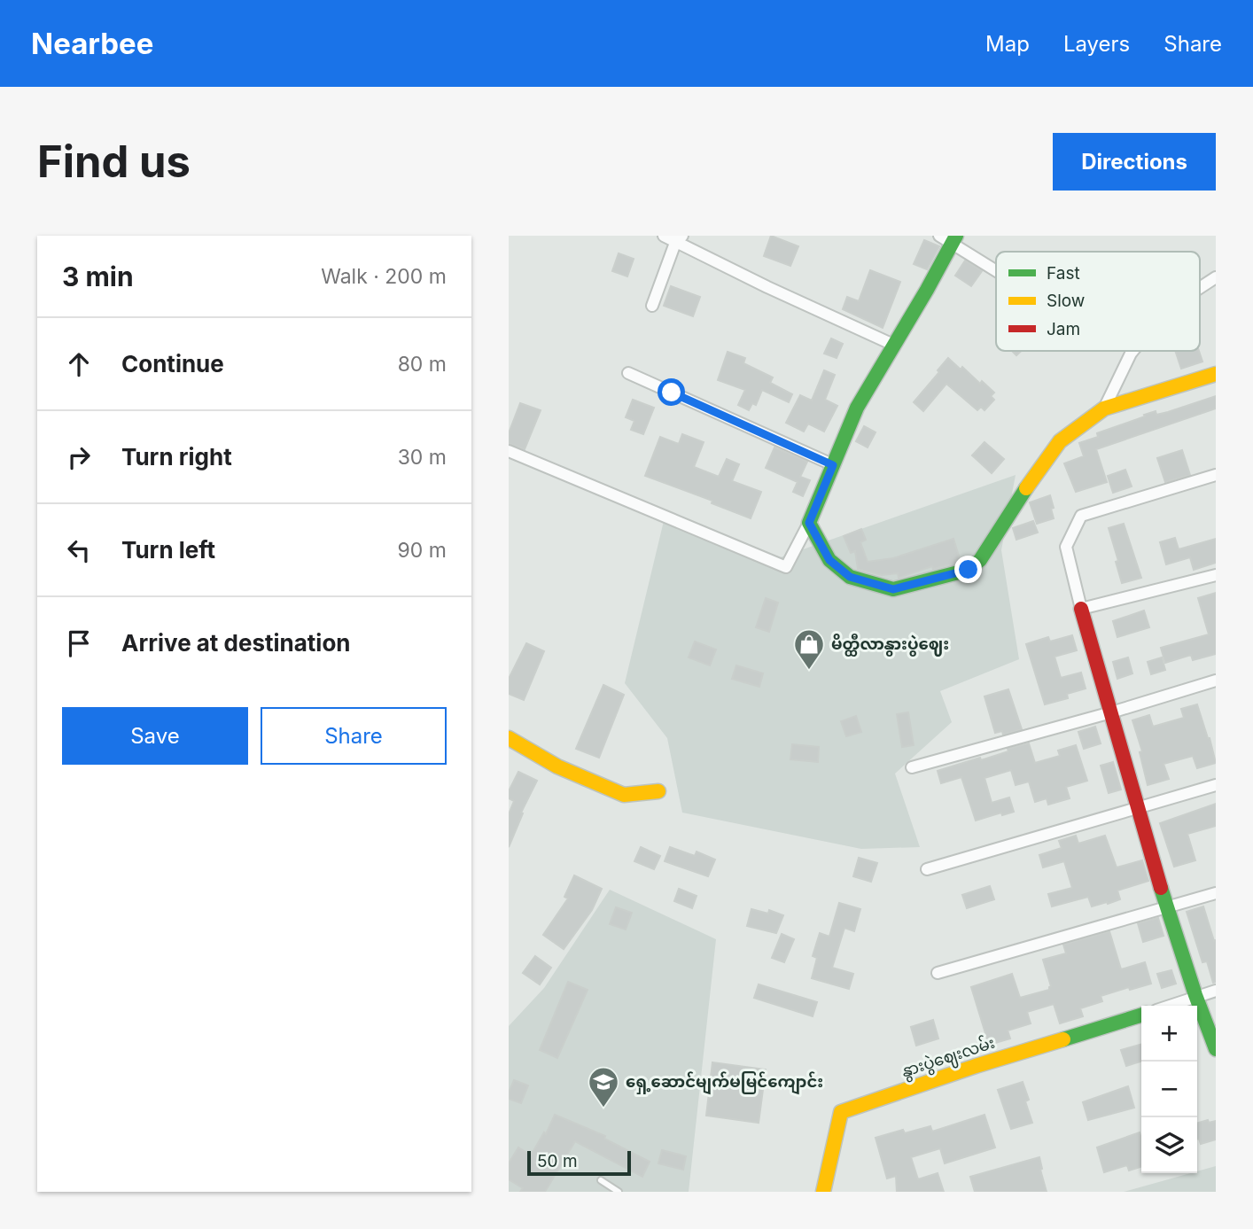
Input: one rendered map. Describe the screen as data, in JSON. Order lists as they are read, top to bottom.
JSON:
{
  "streets": {
    "street": ["နွားပွဲဈေးလမ်း"]
  },
  "places": {
    "shop": ["မိတ္ထီလာနွားပွဲဈေး"],
    "school or university": ["ရှေ့ဆောင်မျက်မမြင်ကျောင်း"]
  },
  "legend": ["Fast", "Slow", "Jam"],
  "scale_bar": "50 m",
  "page": {
    "header": "Nearbee",
    "nav": ["Map", "Layers", "Share"],
    "buttons": [
      "Directions",
      ["Save", "Share"]
    ],
    "title": "Find us",
    "heading": ["3 min", "Walk · 200 m"],
    "list": [
      ["Continue", "80 m"],
      ["Turn right", "30 m"],
      ["Turn left", "90 m"],
      "Arrive at destination"
    ],
    "map_buttons": ["+", "−"],
    "scale": "50 m"
  }
}
